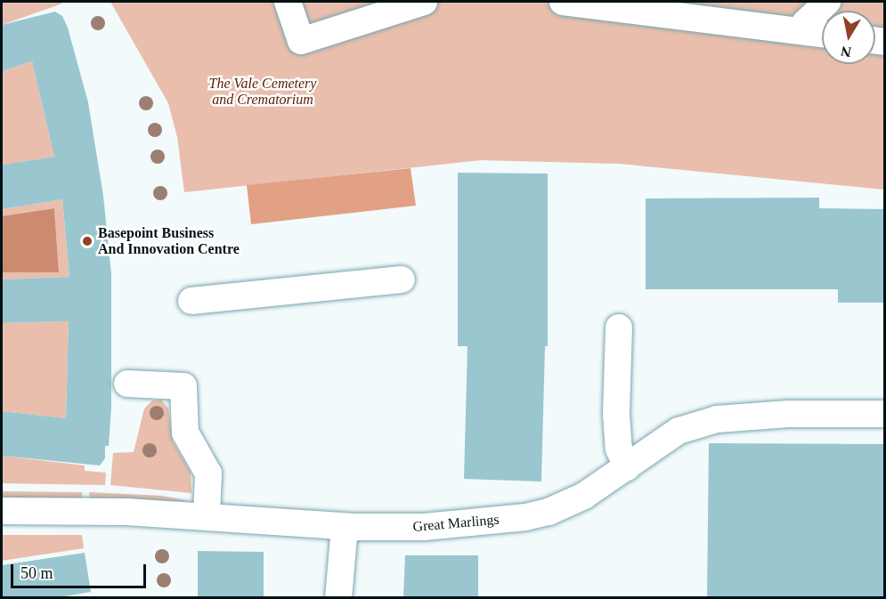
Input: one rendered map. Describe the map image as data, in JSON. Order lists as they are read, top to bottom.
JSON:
{
  "streets": {
    "street": ["Great Marlings"]
  },
  "parks": ["The Vale Cemetery and Crematorium"],
  "places": ["Basepoint Business And Innovation Centre"],
  "scale_bar": "50 m",
  "north": "bottom"
}
